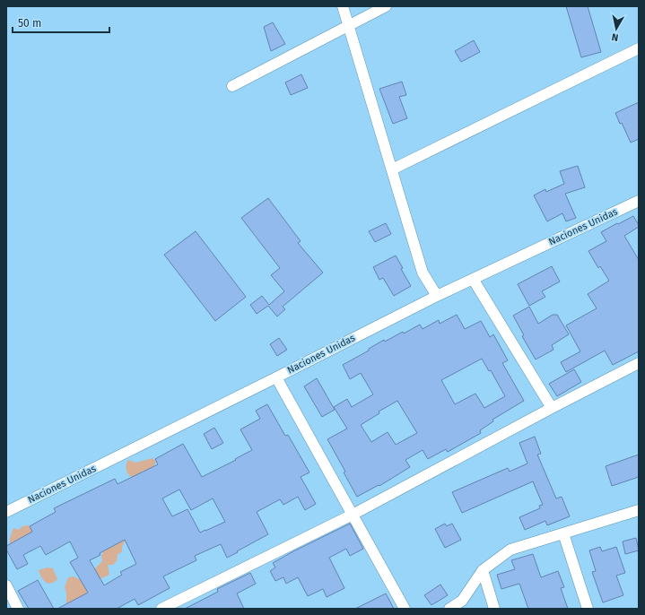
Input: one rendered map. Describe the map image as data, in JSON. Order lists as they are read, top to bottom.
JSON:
{
  "streets": {
    "street": ["Naciones Unidas"]
  },
  "scale_bar": "50 m",
  "north": "bottom"
}
